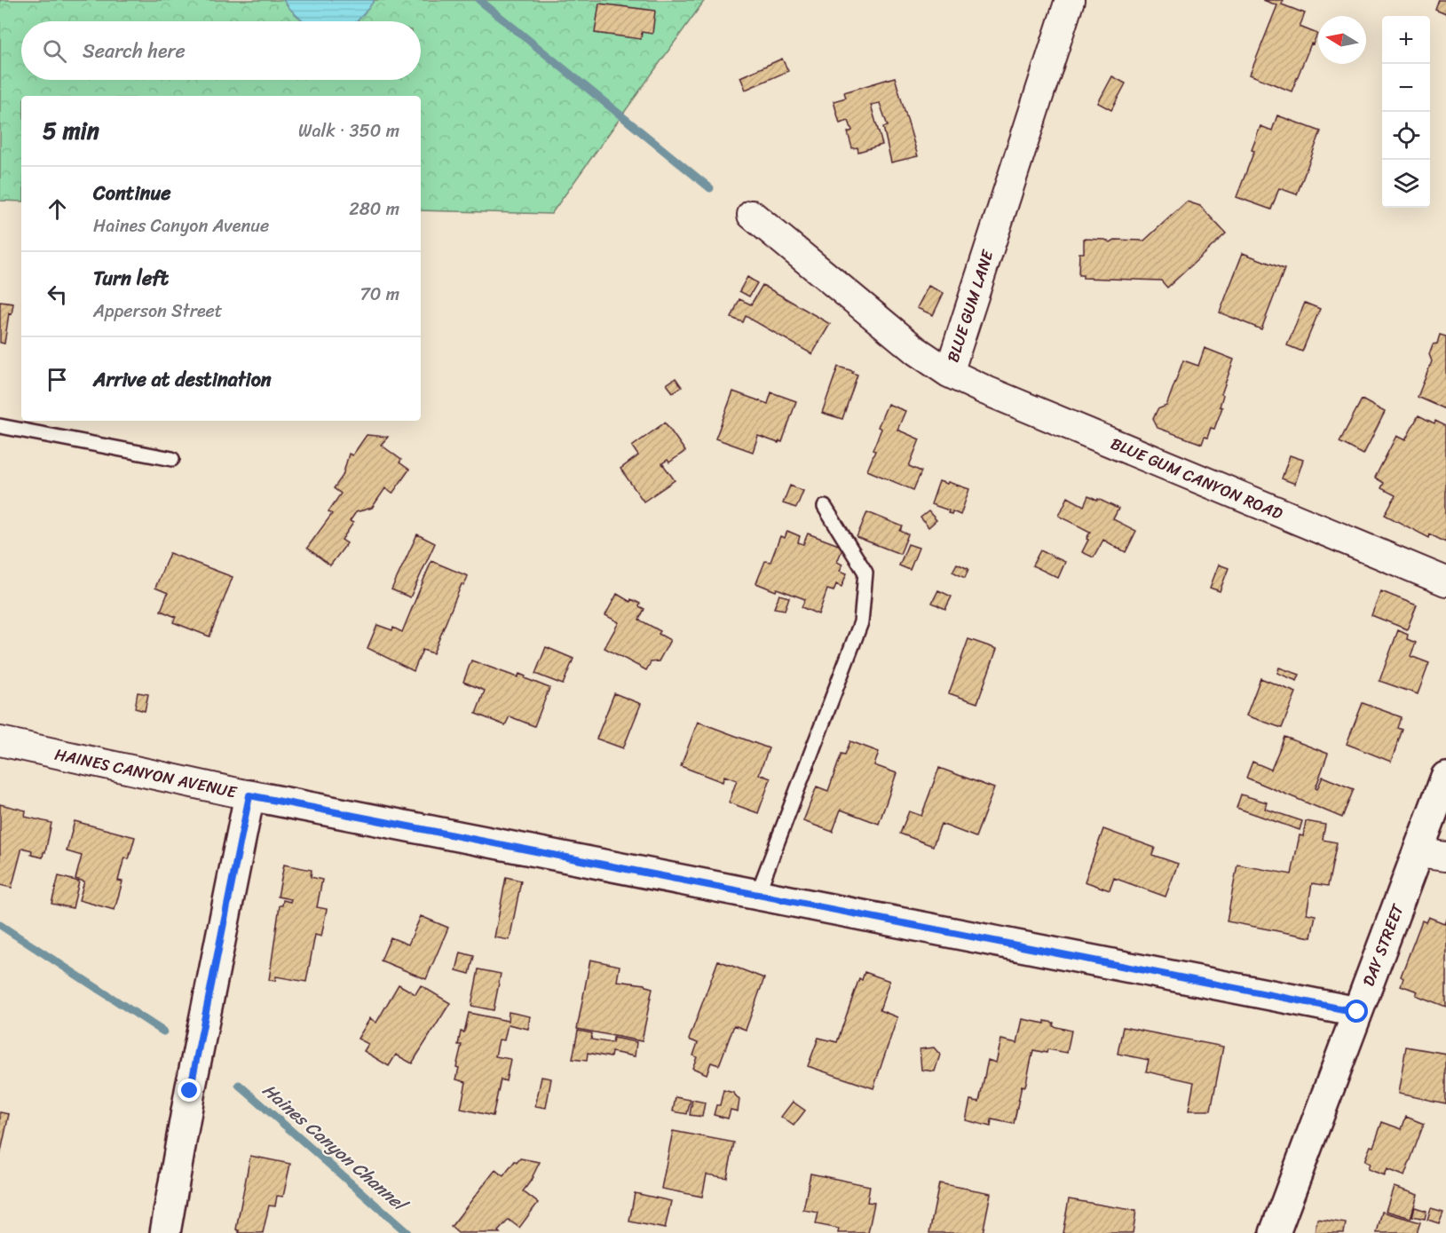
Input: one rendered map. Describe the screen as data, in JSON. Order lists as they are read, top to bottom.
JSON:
{
  "streets": {
    "street": [
      "BLUE GUM LANE",
      "BLUE GUM CANYON ROAD",
      "HAINES CANYON AVENUE",
      "DAY STREET"
    ]
  },
  "crossings": [
    ["BLUE GUM LANE", "BLUE GUM CANYON ROAD"],
    ["HAINES CANYON AVENUE", "DAY STREET"]
  ],
  "water": ["Haines Canyon Channel"],
  "north": "left",
  "page": {
    "map_buttons": ["+", "−"],
    "search": "Search here",
    "heading": ["5 min", "Walk · 350 m"],
    "list": [
      ["Continue", "Haines Canyon Avenue", "280 m"],
      ["Turn left", "Apperson Street", "70 m"],
      "Arrive at destination"
    ]
  }
}
